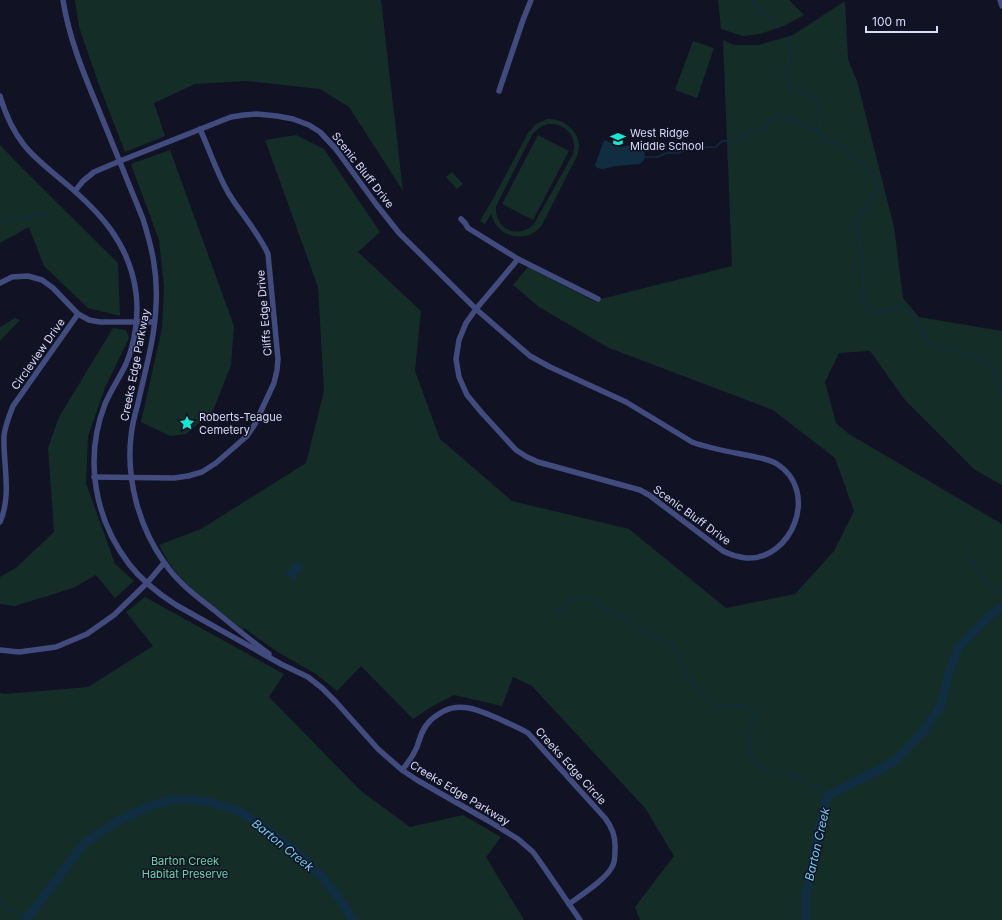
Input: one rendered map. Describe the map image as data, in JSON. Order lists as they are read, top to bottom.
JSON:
{
  "streets": {
    "street": [
      "Scenic Bluff Drive",
      "Cliffs Edge Drive",
      "Circleview Drive",
      "Creeks Edge Parkway",
      "Creeks Edge Circle"
    ]
  },
  "crossings": [
    ["Scenic Bluff Drive", "Cliffs Edge Drive"],
    ["Scenic Bluff Drive", "Creeks Edge Parkway"],
    ["Cliffs Edge Drive", "Creeks Edge Parkway"],
    ["Circleview Drive", "Creeks Edge Parkway"],
    ["Creeks Edge Parkway", "Creeks Edge Circle"]
  ],
  "water": ["Barton Creek"],
  "parks": ["Barton Creek Habitat Preserve"],
  "places": {
    "school or university": ["West Ridge Middle School"],
    "place": ["Roberts-Teague Cemetery"]
  },
  "scale_bar": "100 m"
}
